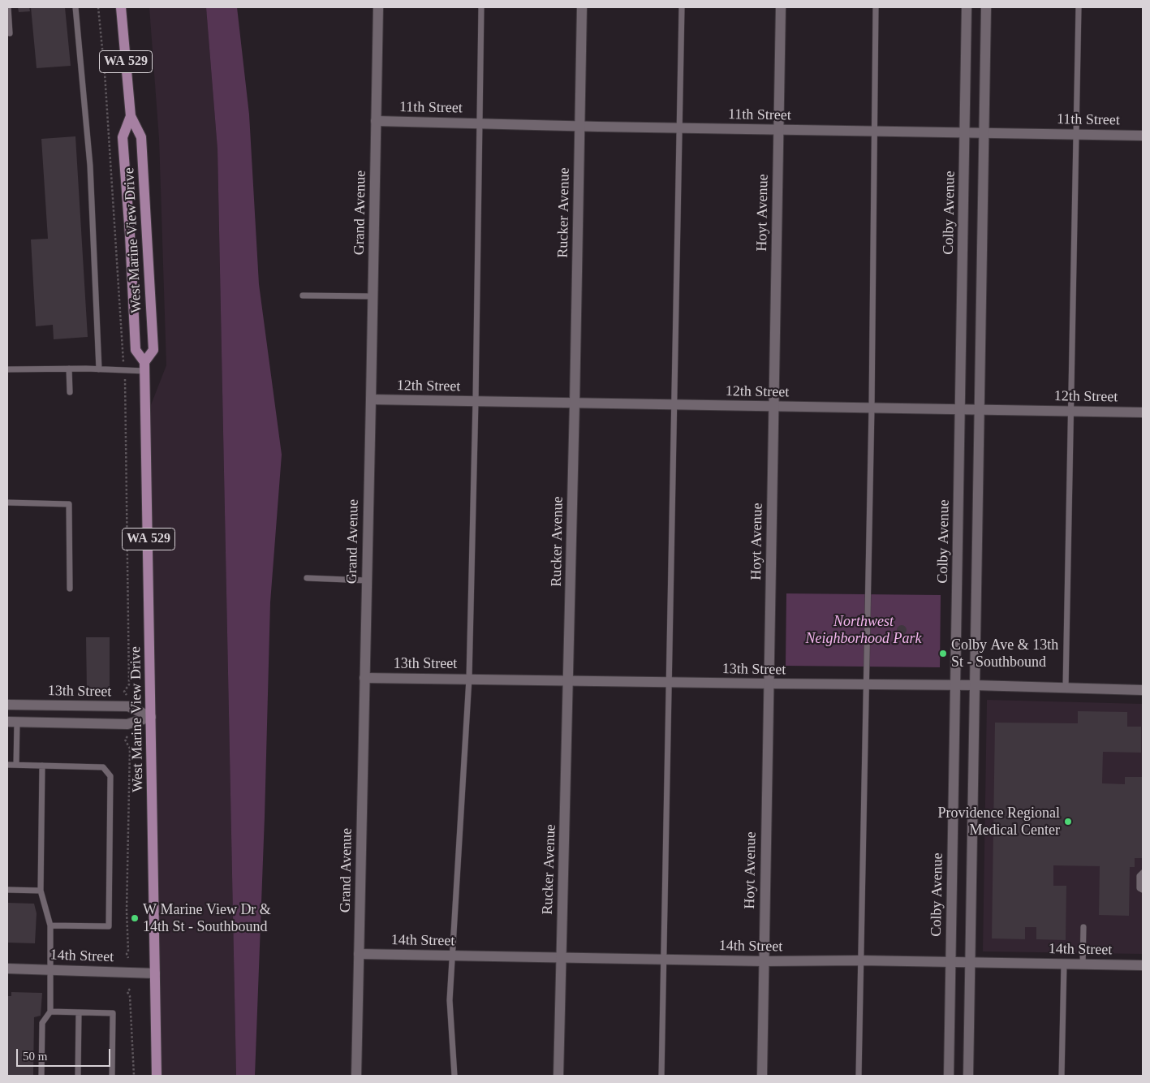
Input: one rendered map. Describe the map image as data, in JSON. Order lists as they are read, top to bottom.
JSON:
{
  "streets": {
    "main road": ["WA 529", "West Marine View Drive"],
    "street": [
      "11th Street",
      "Grand Avenue",
      "Rucker Avenue",
      "Hoyt Avenue",
      "Colby Avenue",
      "12th Street",
      "13th Street",
      "14th Street"
    ]
  },
  "crossings": [
    ["11th Street", "Grand Avenue"],
    ["11th Street", "Rucker Avenue"],
    ["11th Street", "Hoyt Avenue"],
    ["11th Street", "Colby Avenue"],
    ["Grand Avenue", "12th Street"],
    ["Grand Avenue", "13th Street"],
    ["Grand Avenue", "14th Street"],
    ["Rucker Avenue", "12th Street"],
    ["Rucker Avenue", "13th Street"],
    ["Rucker Avenue", "14th Street"],
    ["Hoyt Avenue", "12th Street"],
    ["Hoyt Avenue", "13th Street"],
    ["Hoyt Avenue", "14th Street"],
    ["Colby Avenue", "12th Street"],
    ["Colby Avenue", "13th Street"],
    ["Colby Avenue", "14th Street"],
    ["West Marine View Drive", "13th Street"],
    ["West Marine View Drive", "14th Street"]
  ],
  "parks": ["Northwest Neighborhood Park"],
  "places": ["Colby Ave & 13th St - Southbound", "Providence Regional Medical Center", "W Marine View Dr & 14th St - Southbound"],
  "scale_bar": "50 m"
}
